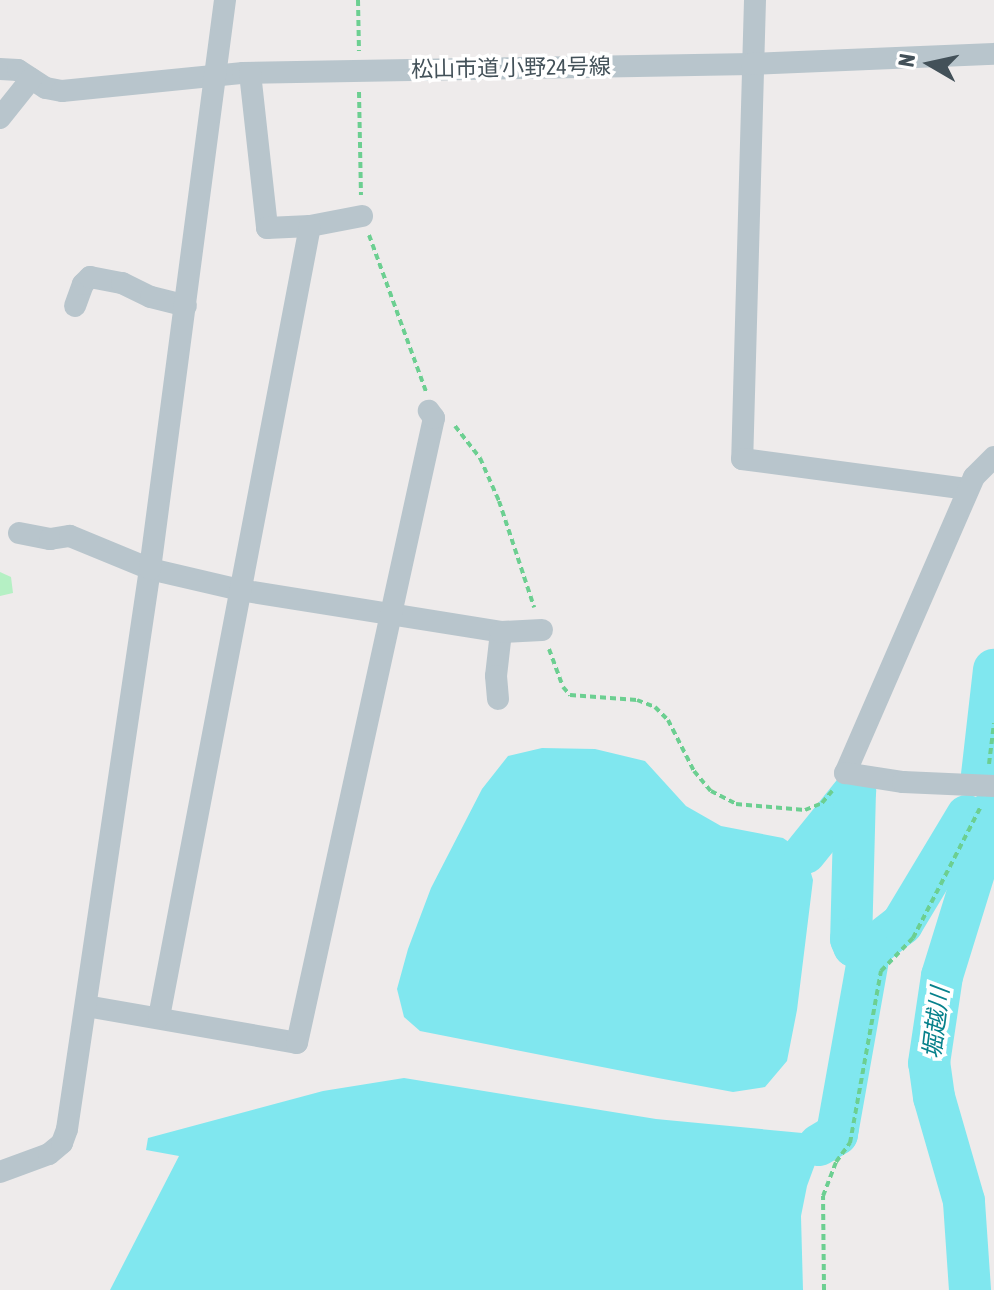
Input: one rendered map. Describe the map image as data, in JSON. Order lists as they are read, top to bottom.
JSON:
{
  "streets": {
    "street": ["松山市道 小野24号線"]
  },
  "water": ["堀越川"],
  "north": "left"
}
